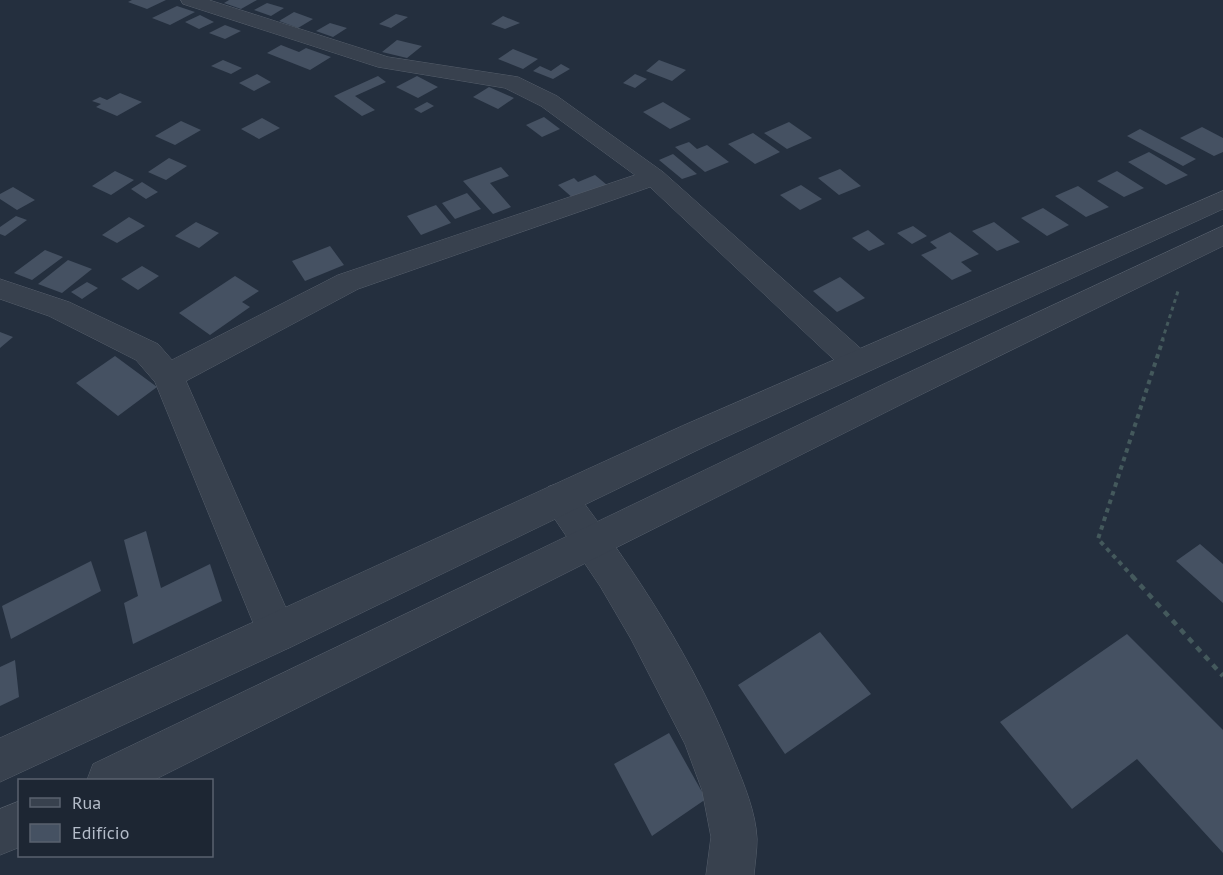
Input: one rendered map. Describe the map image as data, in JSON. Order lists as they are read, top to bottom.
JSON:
{
  "legend": ["Rua", "Edifício"]
}
